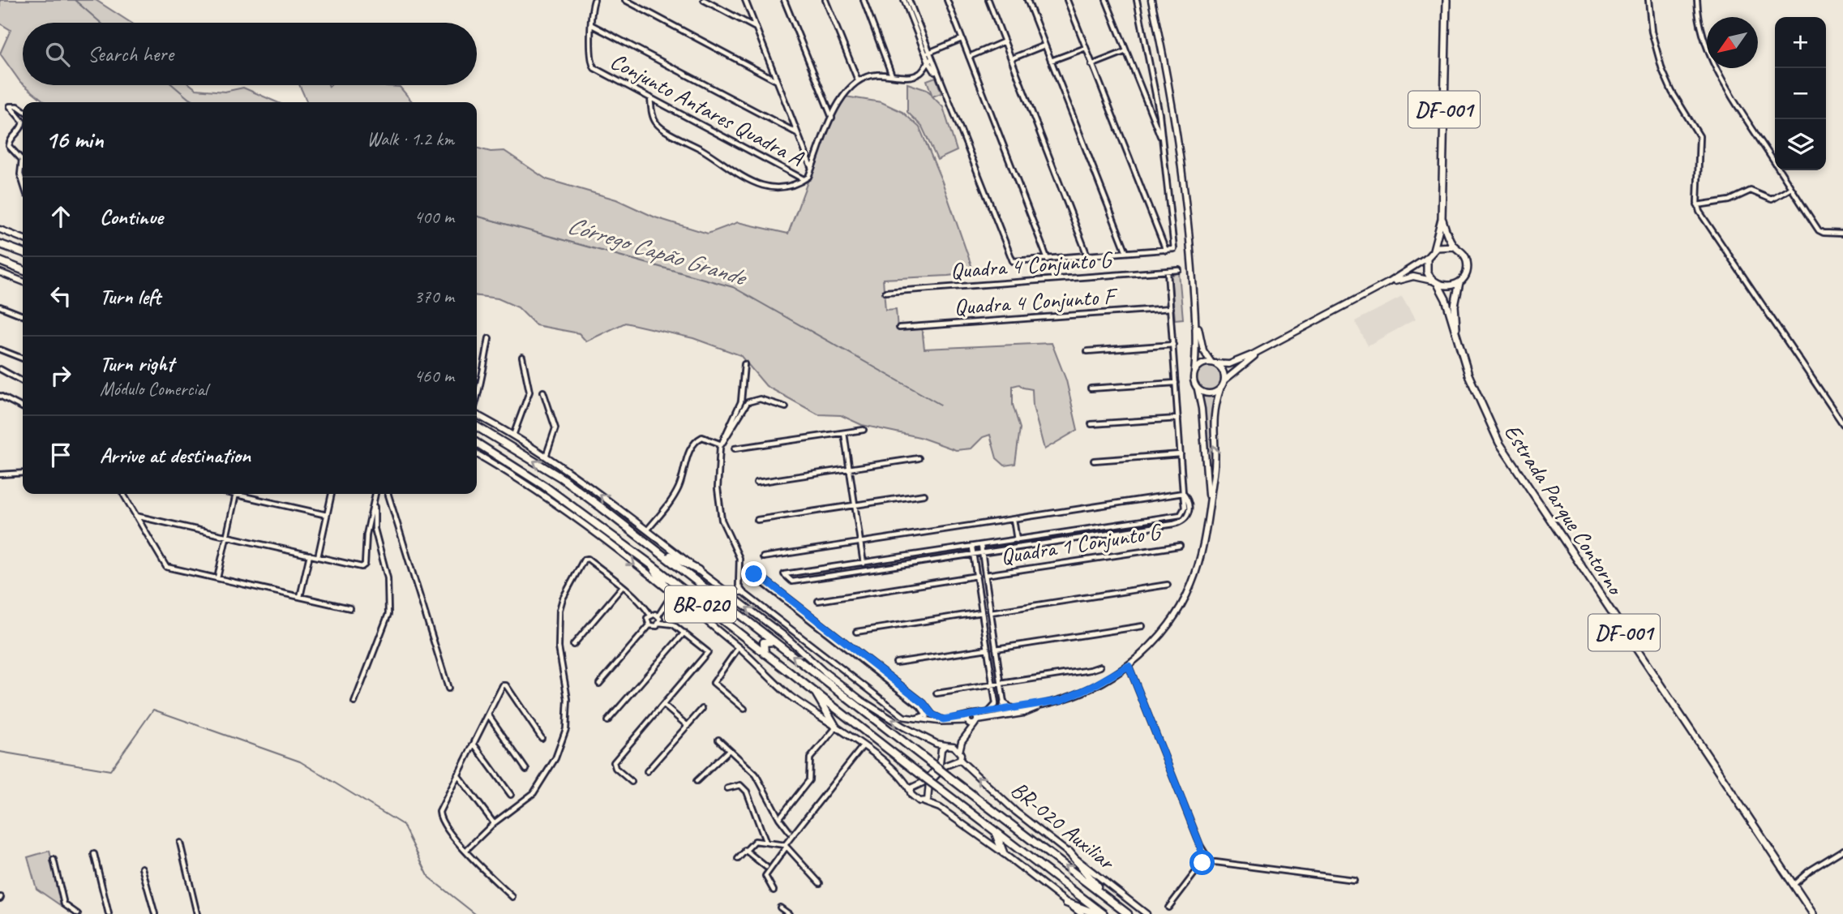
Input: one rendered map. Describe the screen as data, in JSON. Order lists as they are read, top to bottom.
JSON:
{
  "streets": {
    "highway": ["BR-020"],
    "main road": ["DF-001", "Estrada Parque Contorno", "BR-020 Auxiliar"],
    "street": [
      "Conjunto Antares Quadra A",
      "Quadra 4 Conjunto G",
      "Quadra 4 Conjunto F",
      "Quadra 1 Conjunto G"
    ]
  },
  "crossings": [
    ["DF-001", "Estrada Parque Contorno"]
  ],
  "water": ["Córrego Capão Grande"],
  "north": "bottom left",
  "page": {
    "map_buttons": ["+", "−"],
    "search": "Search here",
    "heading": ["16 min", "Walk · 1.2 km"],
    "list": [
      ["Continue", "400 m"],
      ["Turn left", "370 m"],
      ["Turn right", "Módulo Comercial", "460 m"],
      "Arrive at destination"
    ]
  }
}
